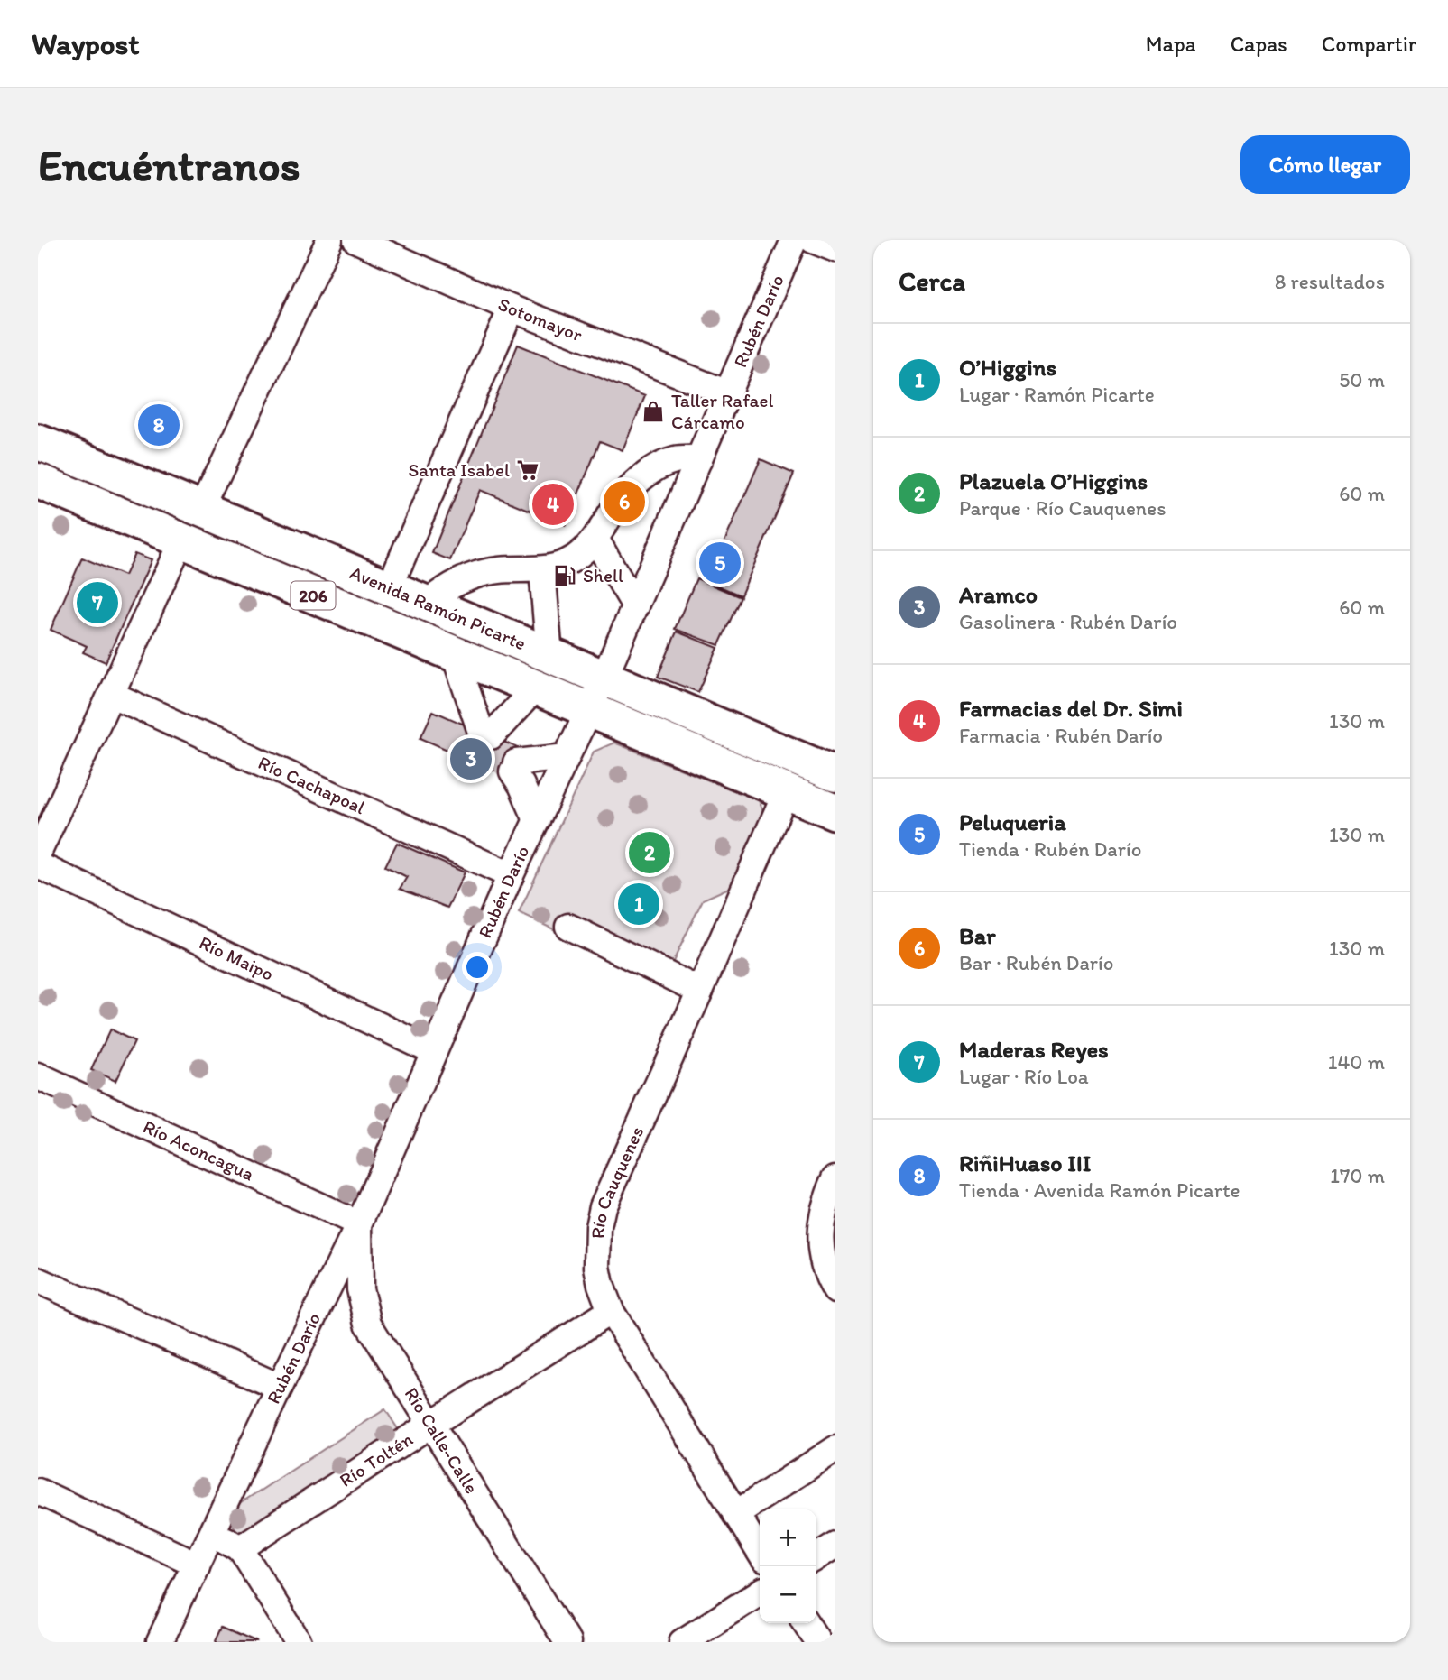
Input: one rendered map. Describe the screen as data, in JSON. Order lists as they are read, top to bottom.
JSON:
{
  "streets": {
    "highway": ["206", "Avenida Ramón Picarte"],
    "street": [
      "Sotomayor",
      "Rubén Darío",
      "Río Cachapoal",
      "Río Maipo",
      "Río Aconcagua",
      "Río Cauquenes",
      "Río Calle-Calle",
      "Río Toltén"
    ]
  },
  "crossings": [
    ["Sotomayor", "Rubén Darío"],
    ["Rubén Darío", "Avenida Ramón Picarte"],
    ["Rubén Darío", "Río Cachapoal"],
    ["Rubén Darío", "Río Maipo"],
    ["Rubén Darío", "Río Aconcagua"],
    ["Rubén Darío", "Río Calle-Calle"],
    ["Avenida Ramón Picarte", "Río Cauquenes"],
    ["Río Aconcagua", "Río Calle-Calle"],
    ["Río Cauquenes", "Río Toltén"],
    ["Río Calle-Calle", "Río Toltén"]
  ],
  "places": {
    "shop": ["Taller Rafael Cárcamo"],
    "supermarket": ["Santa Isabel"],
    "fuel station": ["Shell"]
  },
  "page": {
    "header": "Waypost",
    "nav": ["Mapa", "Capas", "Compartir"],
    "buttons": "Cómo llegar",
    "title": "Encuéntranos",
    "heading": ["Cerca", "8 resultados"],
    "list": [
      {
        "mark": "1",
        "name": "O’Higgins",
        "note": "Lugar · Ramón Picarte",
        "value": "50 m"
      },
      {
        "mark": "2",
        "name": "Plazuela O’Higgins",
        "note": "Parque · Río Cauquenes",
        "value": "60 m"
      },
      {
        "mark": "3",
        "name": "Aramco",
        "note": "Gasolinera · Rubén Darío",
        "value": "60 m"
      },
      {
        "mark": "4",
        "name": "Farmacias del Dr. Simi",
        "note": "Farmacia · Rubén Darío",
        "value": "130 m"
      },
      {
        "mark": "5",
        "name": "Peluqueria",
        "note": "Tienda · Rubén Darío",
        "value": "130 m"
      },
      {
        "mark": "6",
        "name": "Bar",
        "note": "Bar · Rubén Darío",
        "value": "130 m"
      },
      {
        "mark": "7",
        "name": "Maderas Reyes",
        "note": "Lugar · Río Loa",
        "value": "140 m"
      },
      {
        "mark": "8",
        "name": "RiñiHuaso III",
        "note": "Tienda · Avenida Ramón Picarte",
        "value": "170 m"
      }
    ],
    "pins": [
      "8",
      "6",
      "4",
      "5",
      "7",
      "3",
      "2",
      "1"
    ],
    "map_buttons": ["+", "−"]
  }
}
